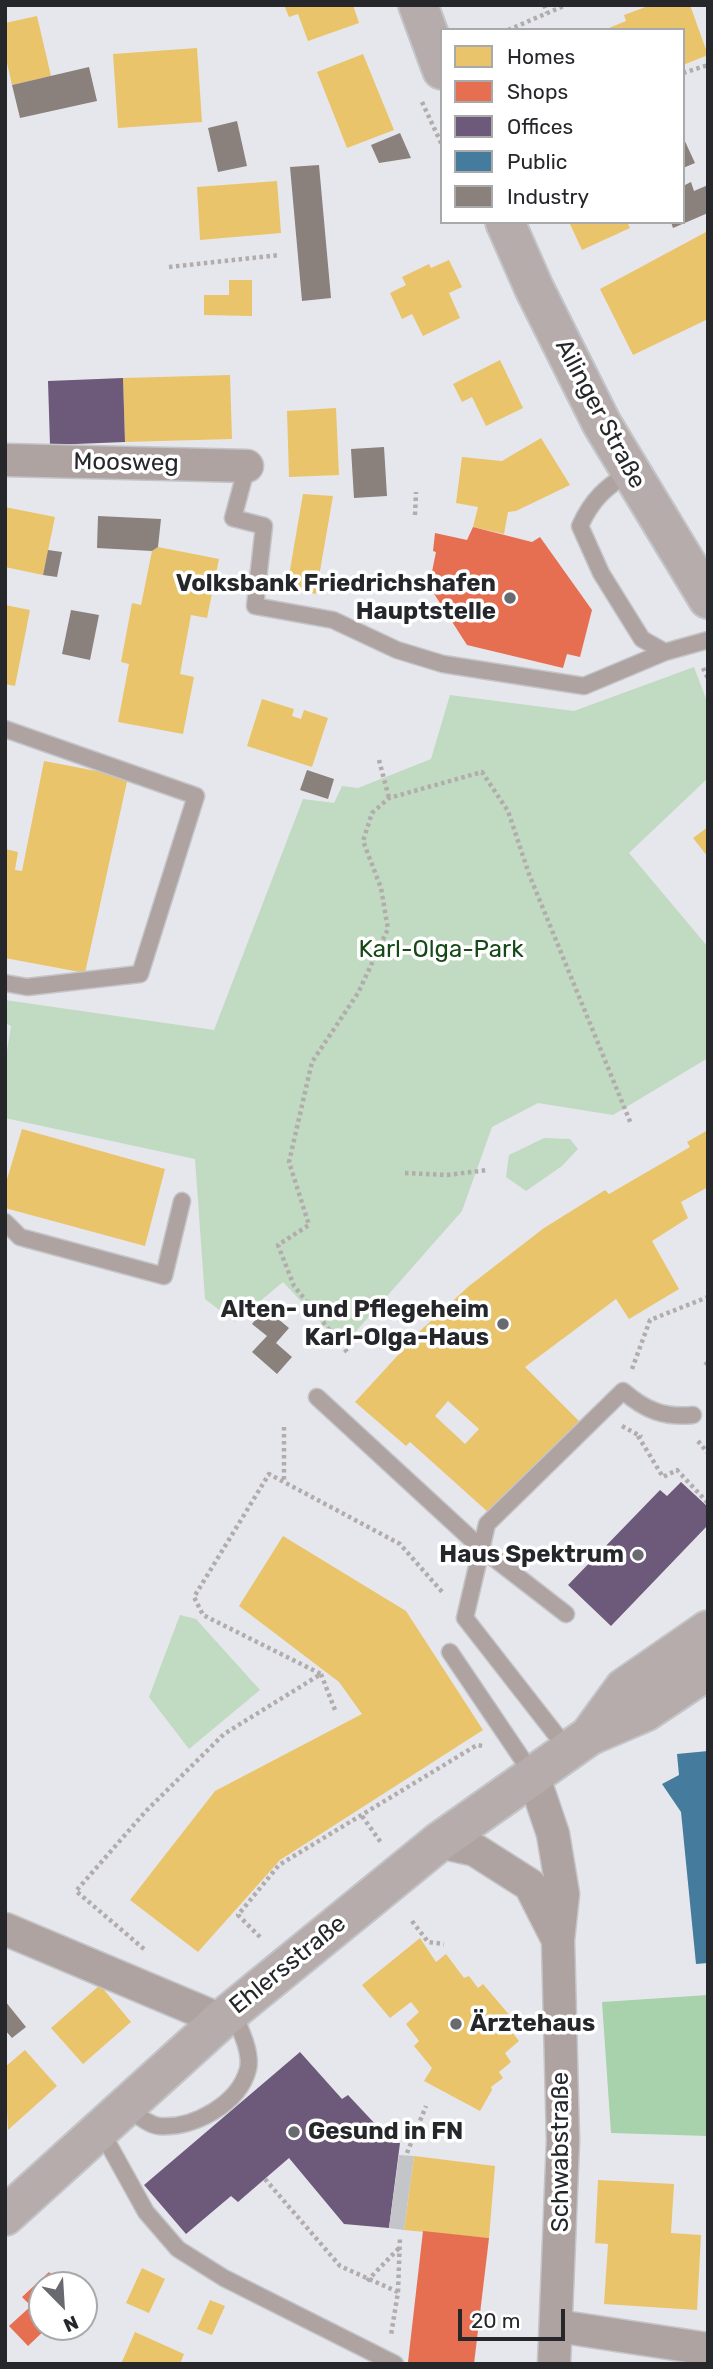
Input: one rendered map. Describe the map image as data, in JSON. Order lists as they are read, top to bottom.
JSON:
{
  "streets": {
    "street": [
      "Ailinger Straße",
      "Moosweg",
      "Ehlersstraße",
      "Schwabstraße"
    ]
  },
  "crossings": [
    ["Ehlersstraße", "Schwabstraße"]
  ],
  "parks": ["Karl-Olga-Park"],
  "places": [
    "Volksbank Friedrichshafen Hauptstelle",
    "Alten- und Pflegeheim Karl-Olga-Haus",
    "Haus Spektrum",
    "Ärztehaus",
    "Gesund in FN"
  ],
  "legend": [
    "Homes",
    "Shops",
    "Offices",
    "Public",
    "Industry"
  ],
  "scale_bar": "20 m",
  "north": "bottom right"
}
